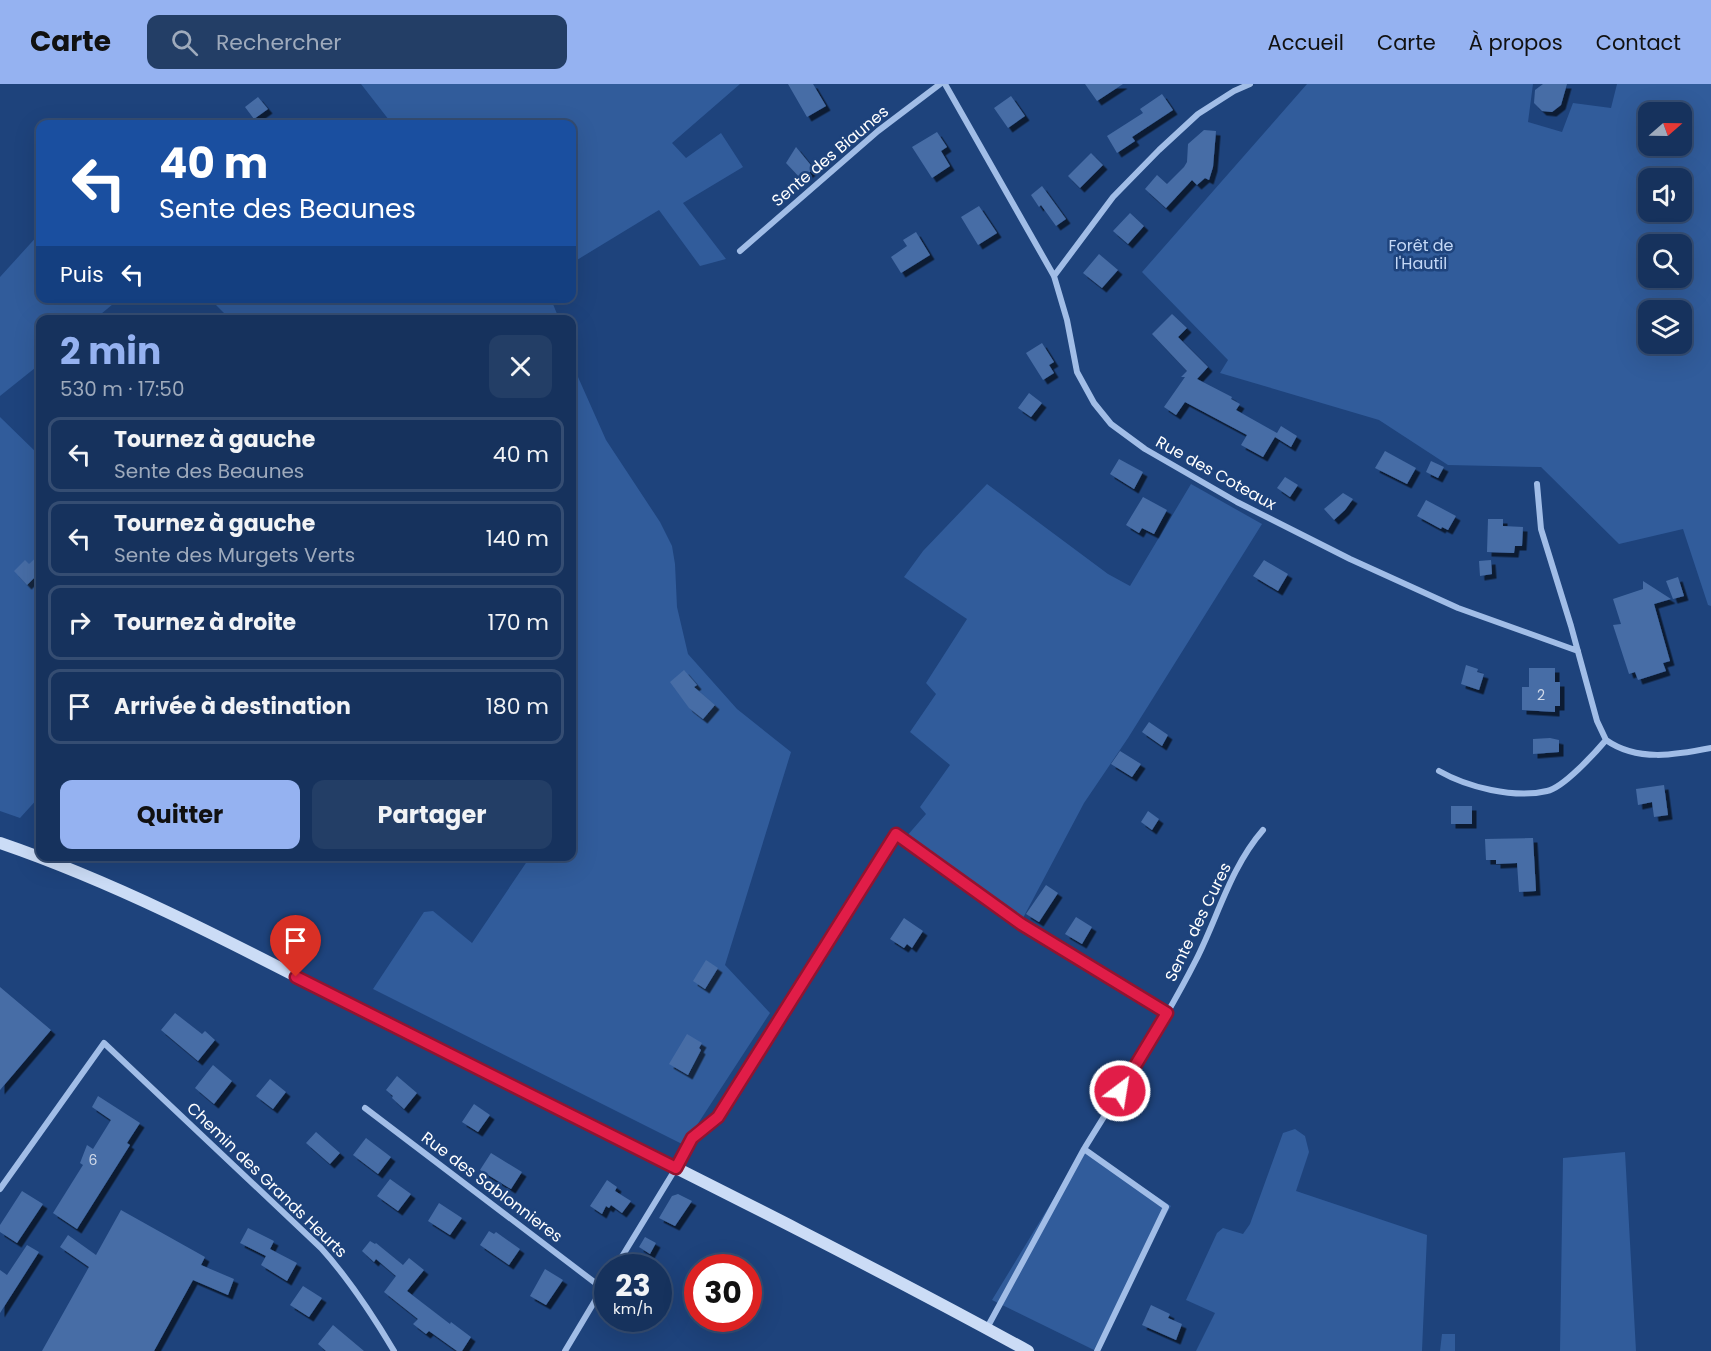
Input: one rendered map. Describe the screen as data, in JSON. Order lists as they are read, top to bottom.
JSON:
{
  "streets": {
    "street": [
      "Sente des Biaunes",
      "Rue des Coteaux",
      "Sente des Cures",
      "Chemin des Grands Heurts",
      "Rue des Sablonnieres"
    ]
  },
  "crossings": [
    ["Sente des Biaunes", "Rue des Coteaux"]
  ],
  "parks": ["Forêt de l'Hautil"],
  "house_numbers": ["2", "6"],
  "north": "right",
  "page": {
    "header": "Carte",
    "search": "Rechercher",
    "nav": [
      "Accueil",
      "Carte",
      "À propos",
      "Contact"
    ],
    "turn": ["40 m", "Sente des Beaunes"],
    "then": "Puis",
    "heading": ["2 min", "530 m · 17:50"],
    "list": [
      {
        "name": "Tournez à gauche",
        "note": "Sente des Beaunes",
        "value": "40 m"
      },
      {
        "name": "Tournez à gauche",
        "note": "Sente des Murgets Verts",
        "value": "140 m"
      },
      {
        "name": "Tournez à droite",
        "value": "170 m"
      },
      {
        "name": "Arrivée à destination",
        "value": "180 m"
      }
    ],
    "buttons": ["Quitter", "Partager"],
    "speed": "23 km/h",
    "limit": "30"
  }
}
